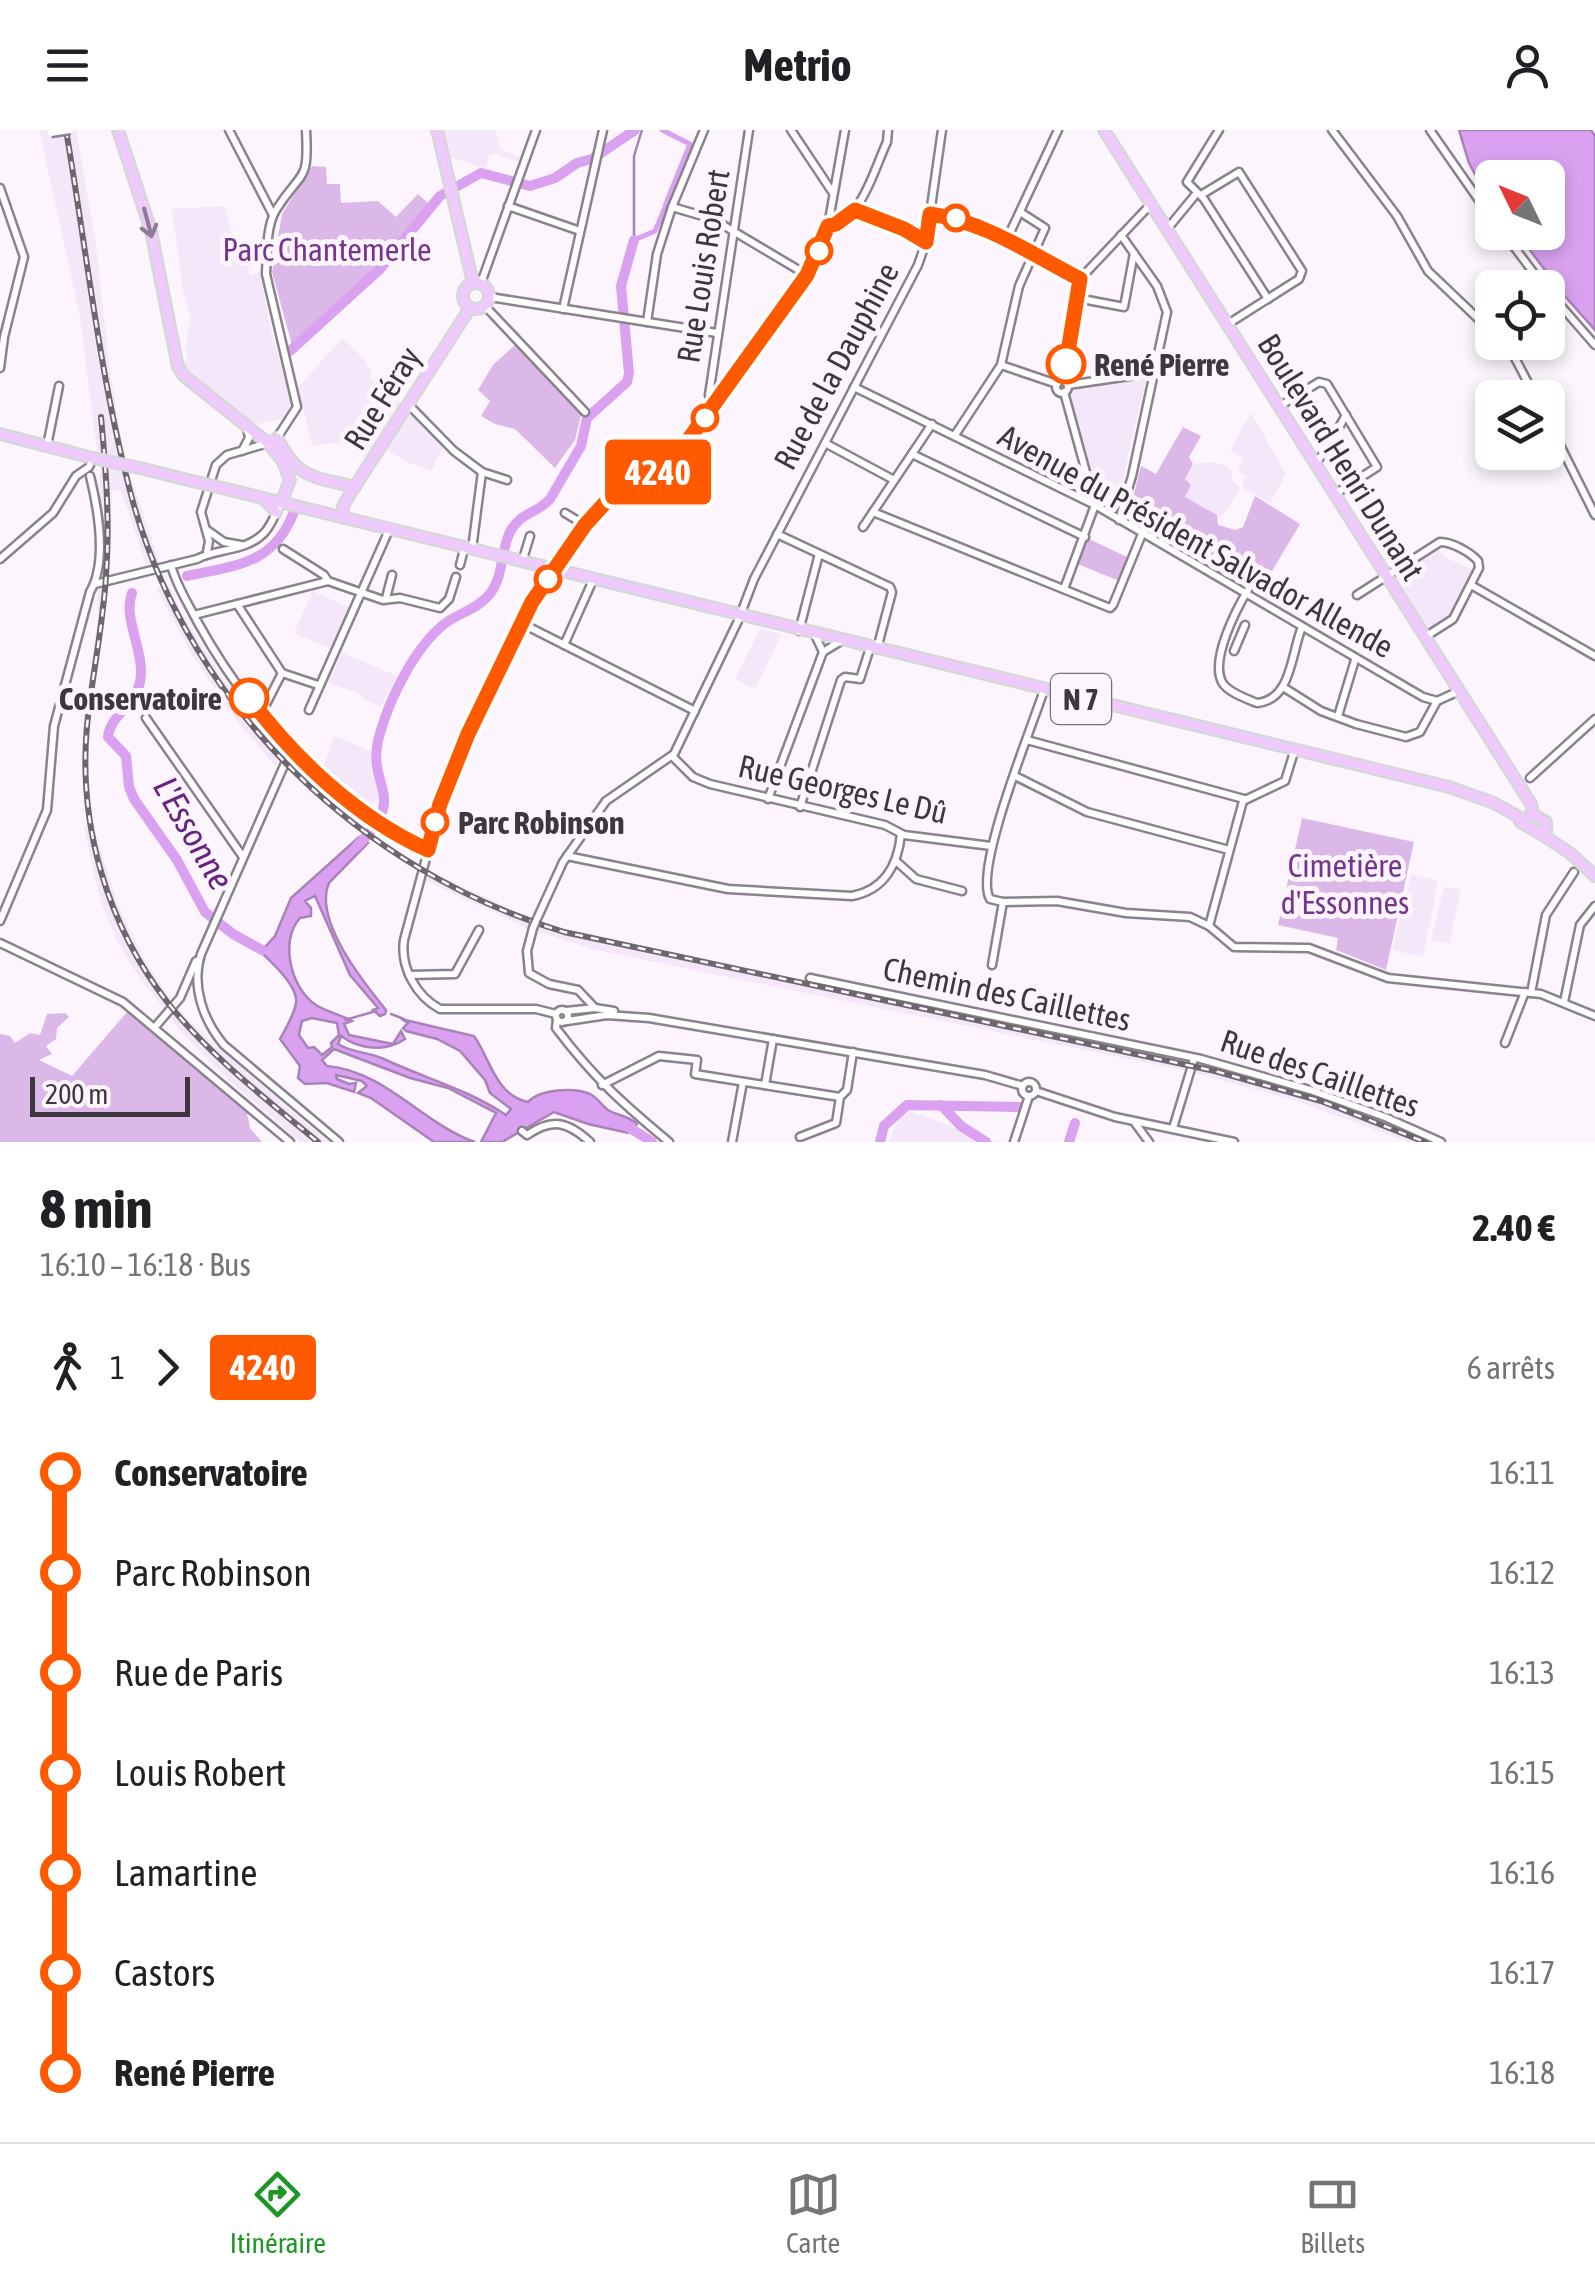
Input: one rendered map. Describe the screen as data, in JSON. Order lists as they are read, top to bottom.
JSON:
{
  "streets": {
    "main road": ["Rue Féray", "Boulevard Henri Dunant", "N 7"],
    "street": [
      "Rue Louis Robert",
      "Rue de la Dauphine",
      "Avenue du Président Salvador Allende",
      "Rue Georges Le Dû",
      "Chemin des Caillettes",
      "Rue des Caillettes"
    ]
  },
  "crossings": [
    ["Rue de la Dauphine", "Avenue du Président Salvador Allende"],
    ["Rue de la Dauphine", "N 7"],
    ["Rue de la Dauphine", "Rue Georges Le Dû"],
    ["Rue Féray", "N 7"],
    ["Boulevard Henri Dunant", "N 7"],
    ["Chemin des Caillettes", "Rue des Caillettes"]
  ],
  "water": ["L'Essonne"],
  "parks": ["Parc Chantemerle", "Cimetière d'Essonnes"],
  "places": ["René Pierre", "Conservatoire", "Parc Robinson"],
  "lines": ["bus line 4240"],
  "scale_bar": "200 m",
  "north": "top left",
  "page": {
    "header": "Metrio",
    "on_map": "4240",
    "scale": "200 m",
    "heading": ["8 min", "16:10 – 16:18 · Bus", "2.40 €"],
    "legs": ["1", "4240", "6 arrêts"],
    "list": [
      {
        "name": "Conservatoire",
        "value": "16:11"
      },
      {
        "name": "Parc Robinson",
        "value": "16:12"
      },
      {
        "name": "Rue de Paris",
        "value": "16:13"
      },
      {
        "name": "Louis Robert",
        "value": "16:15"
      },
      {
        "name": "Lamartine",
        "value": "16:16"
      },
      {
        "name": "Castors",
        "value": "16:17"
      },
      {
        "name": "René Pierre",
        "value": "16:18"
      }
    ],
    "tabs": ["Itinéraire", "Carte", "Billets"]
  }
}
